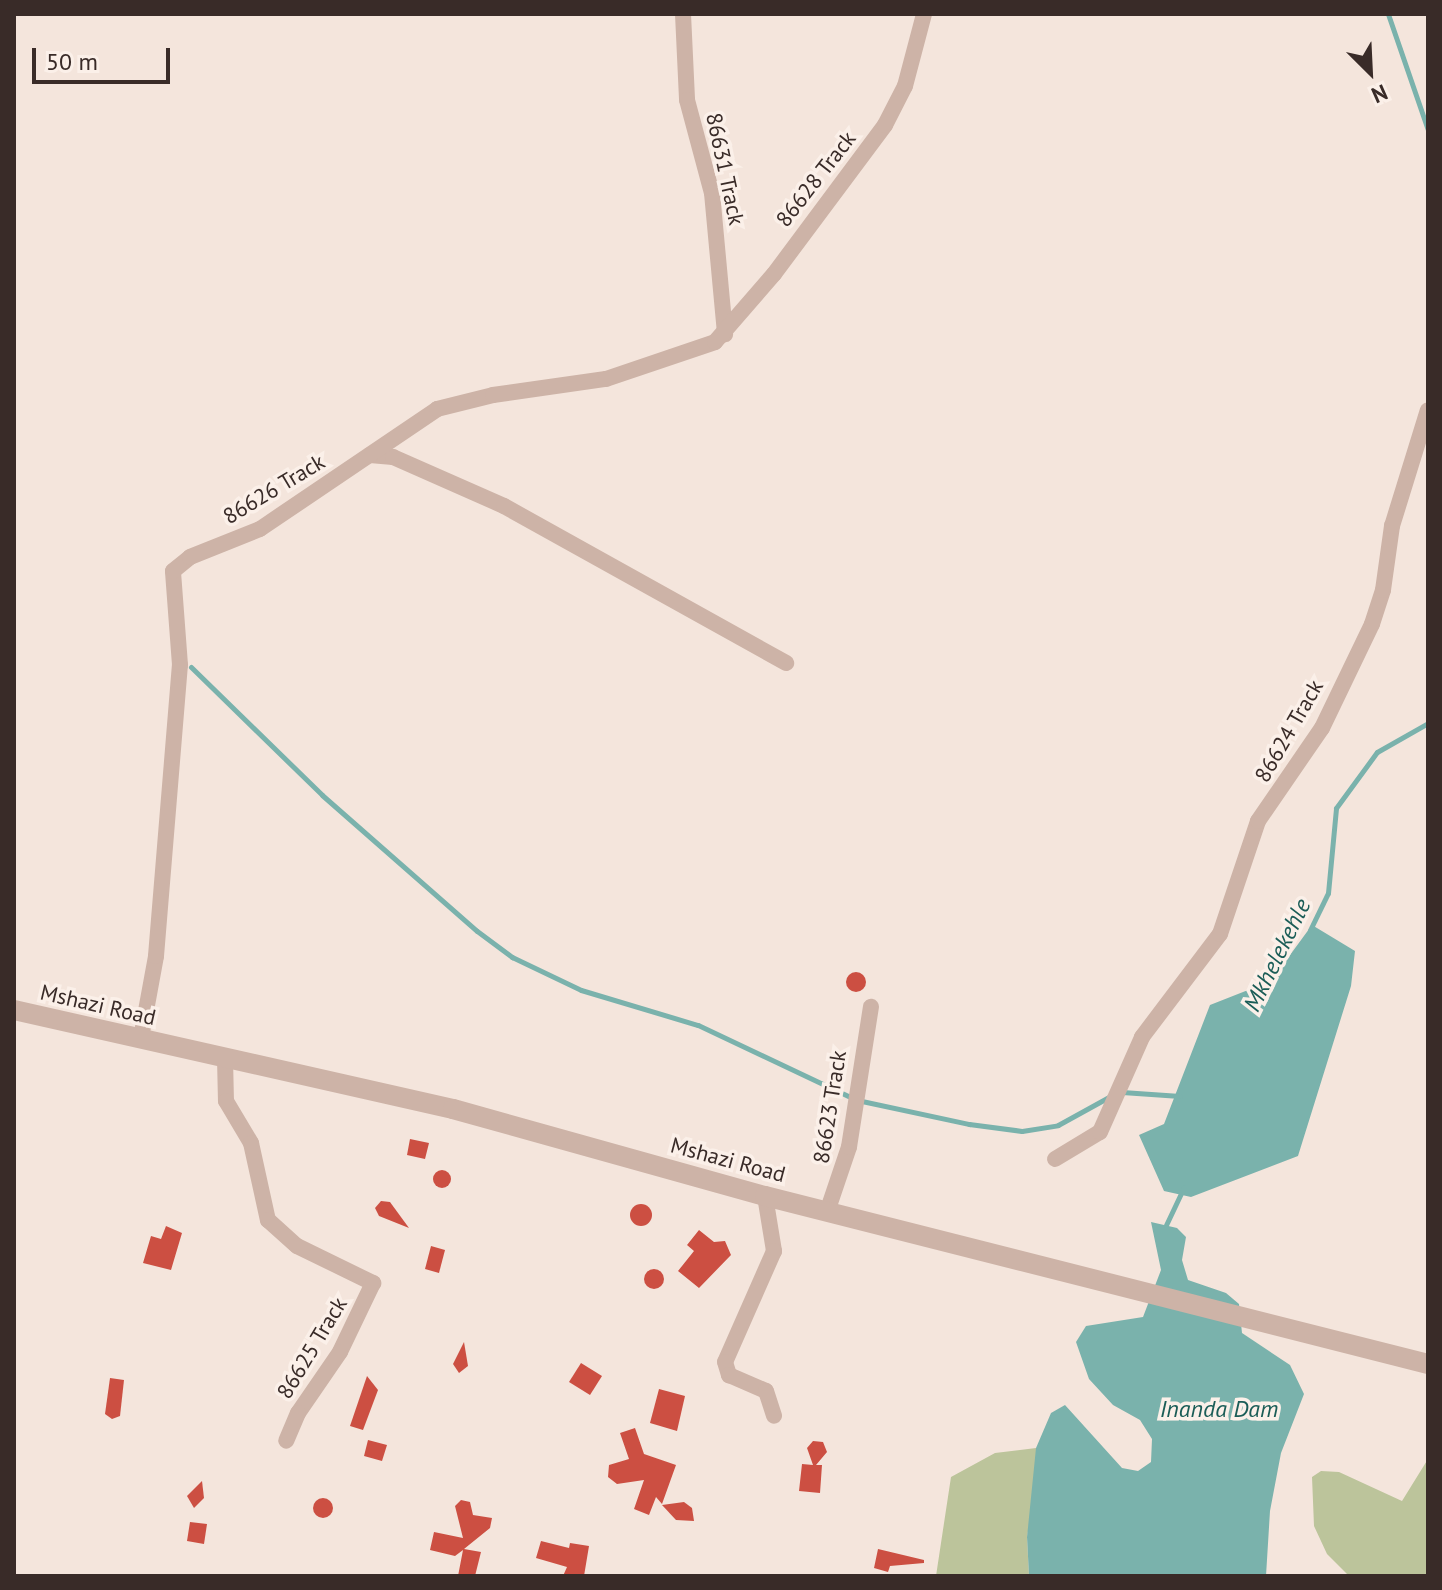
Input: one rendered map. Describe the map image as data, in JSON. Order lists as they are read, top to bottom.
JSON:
{
  "streets": {
    "street": [
      "86631 Track",
      "86628 Track",
      "86626 Track",
      "86624 Track",
      "Mshazi Road",
      "86623 Track",
      "86625 Track"
    ]
  },
  "crossings": [
    ["86631 Track", "86628 Track"],
    ["86628 Track", "86626 Track"],
    ["86626 Track", "Mshazi Road"],
    ["Mshazi Road", "86623 Track"],
    ["Mshazi Road", "86625 Track"]
  ],
  "water": ["Mkhelekehle", "Inanda Dam"],
  "scale_bar": "50 m",
  "north": "bottom right"
}
